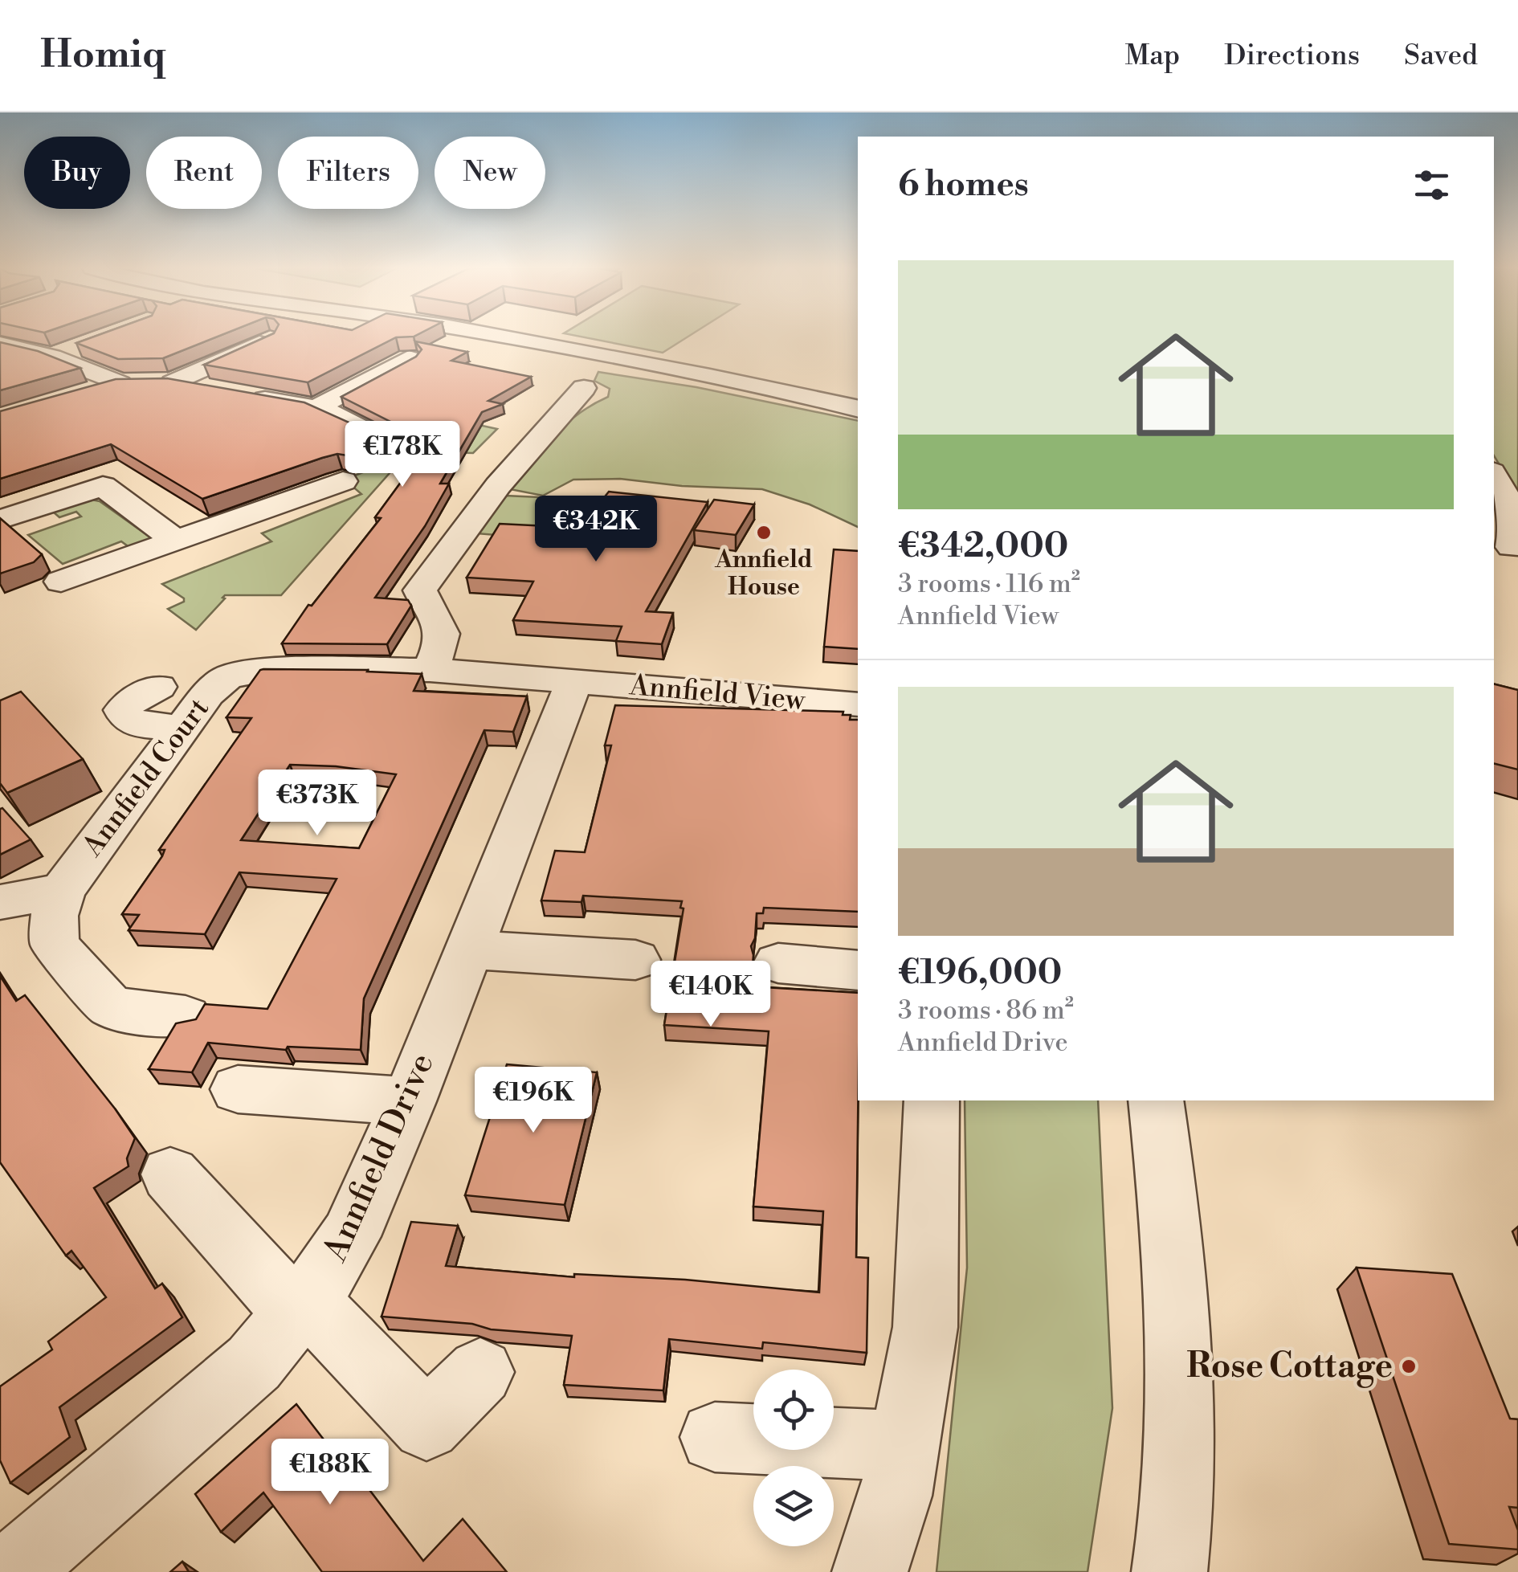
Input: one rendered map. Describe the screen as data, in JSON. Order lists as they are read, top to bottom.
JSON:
{
  "streets": {
    "street": ["Annfield View", "Annfield Court", "Annfield Drive"]
  },
  "crossings": [
    ["Annfield View", "Annfield Court"],
    ["Annfield View", "Annfield Drive"],
    ["Annfield Court", "Annfield Drive"]
  ],
  "places": ["Annfield House", "Rose Cottage"],
  "page": {
    "header": "Homiq",
    "nav": ["Map", "Directions", "Saved"],
    "chip": [
      "Buy",
      "Rent",
      "Filters",
      "New"
    ],
    "heading": "6 homes",
    "list": [
      {
        "name": "€342,000",
        "note": "3 rooms · 116 m² · Annfield View"
      },
      {
        "name": "€196,000",
        "note": "3 rooms · 86 m² · Annfield Drive"
      }
    ],
    "price": [
      "€178K",
      "€342K",
      "€373K",
      "€140K",
      "€196K",
      "€188K"
    ]
  }
}
